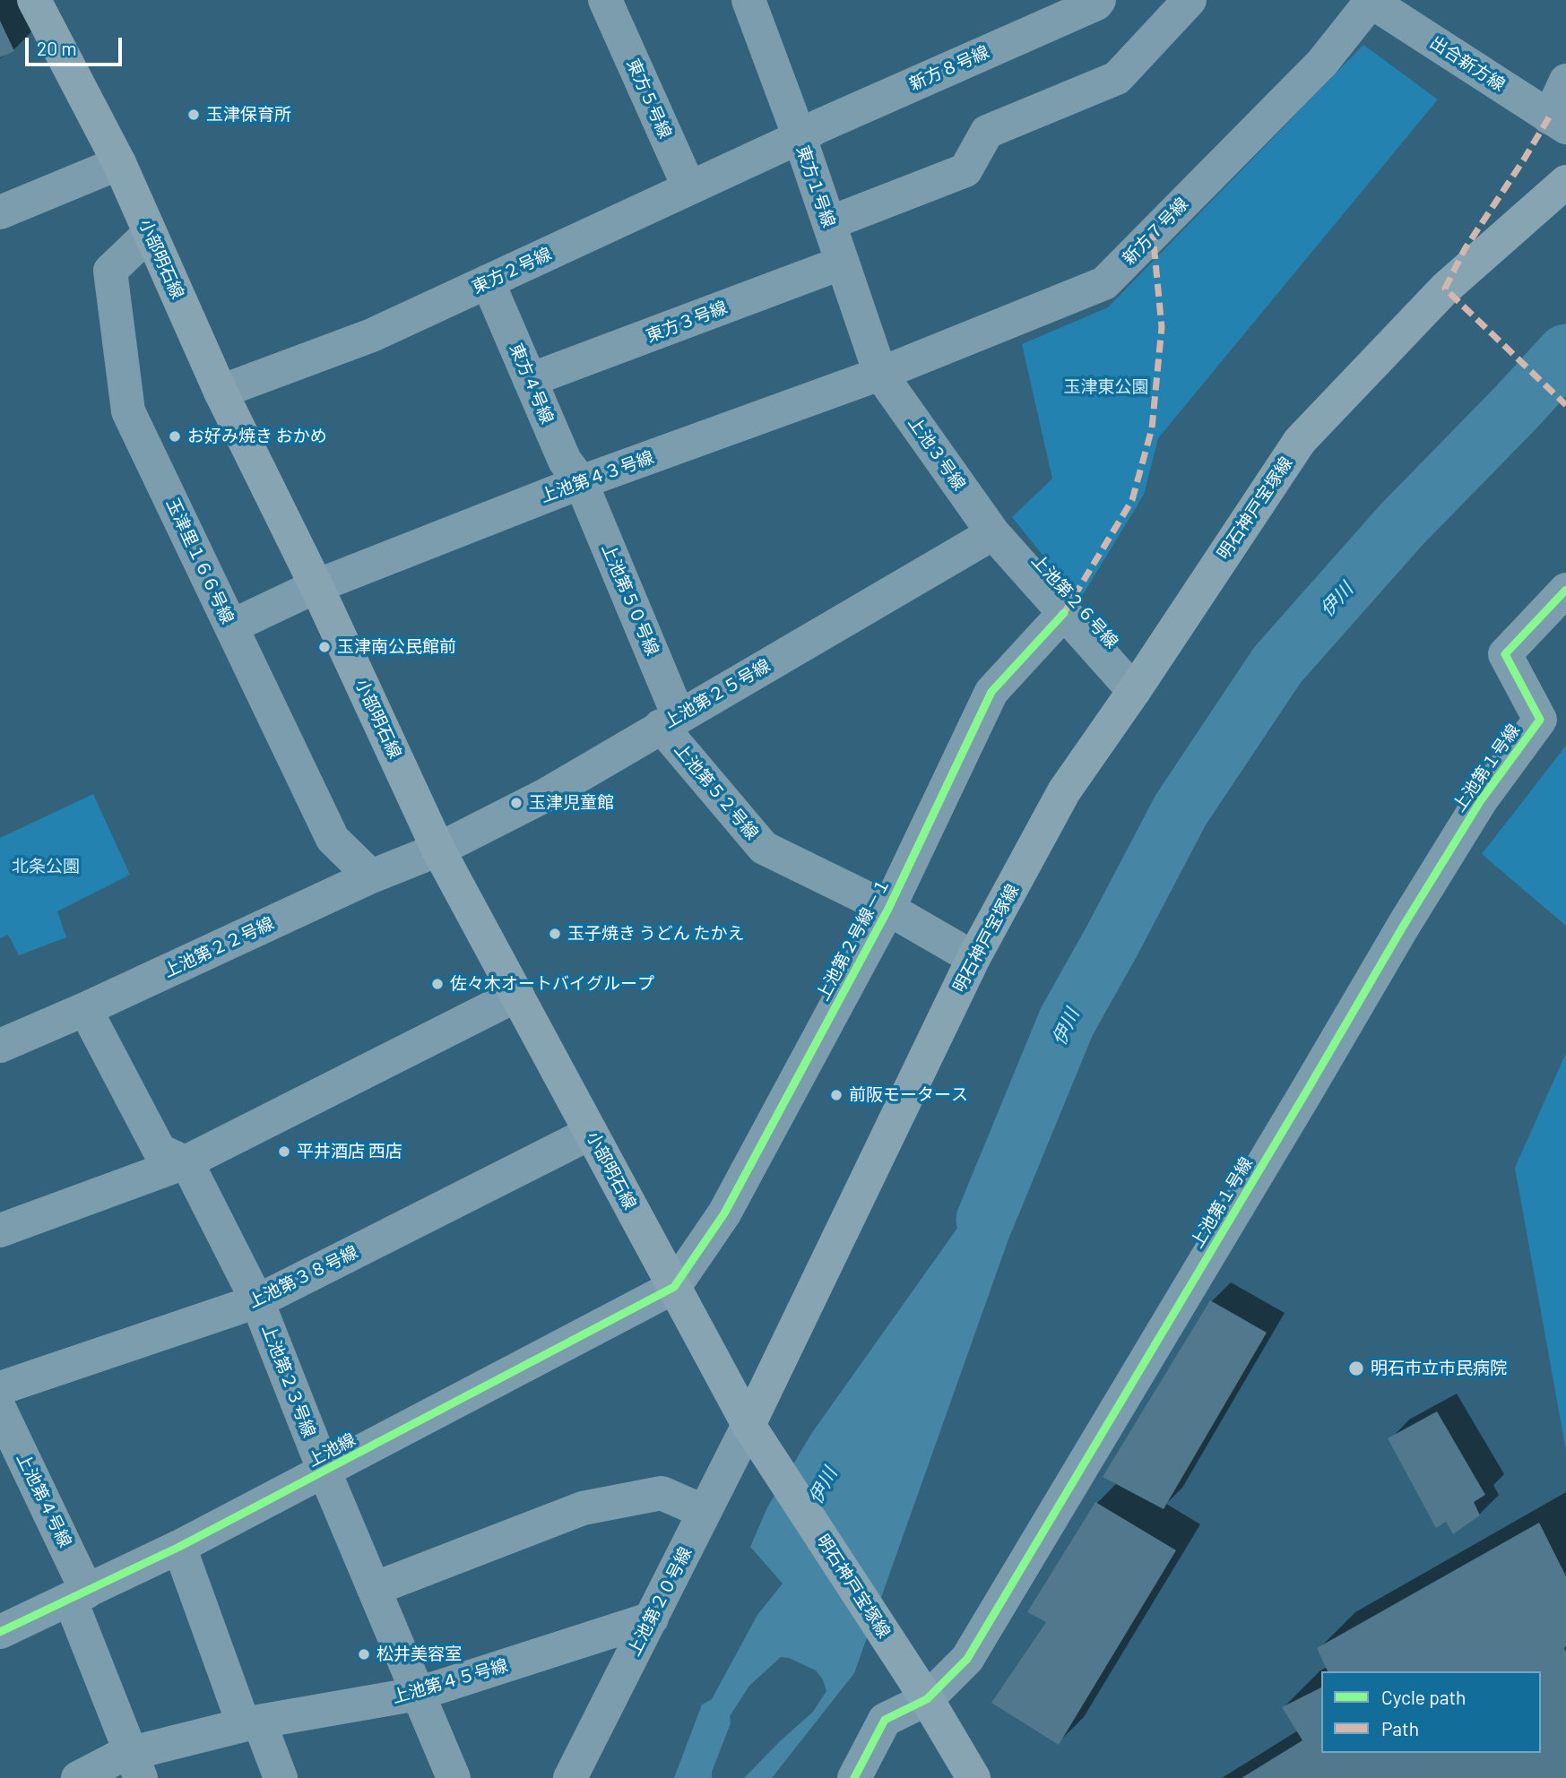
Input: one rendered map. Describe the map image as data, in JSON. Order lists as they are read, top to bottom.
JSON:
{
  "streets": {
    "main road": ["小部明石線", "明石神戸宝塚線"],
    "street": [
      "出合新方線",
      "新方８号線",
      "東方５号線",
      "東方１号線",
      "新方７号線",
      "東方２号線",
      "東方３号線",
      "東方４号線",
      "上池３号線",
      "上池第４３号線",
      "玉津里１６６号線",
      "上池第５０号線",
      "上池第２６号線",
      "上池第２５号線",
      "上池第１号線",
      "上池第５２号線",
      "上池第２号線－１",
      "上池第２２号線",
      "上池第３８号線",
      "上池第２３号線",
      "上池線",
      "上池第４号線",
      "上池第２０号線",
      "上池第４５号線"
    ]
  },
  "crossings": [
    ["出合新方線", "新方７号線"],
    ["新方８号線", "東方１号線"],
    ["新方８号線", "東方２号線"],
    ["東方５号線", "東方２号線"],
    ["東方１号線", "新方７号線"],
    ["東方１号線", "東方２号線"],
    ["東方１号線", "東方３号線"],
    ["東方１号線", "上池３号線"],
    ["東方１号線", "上池第４３号線"],
    ["新方７号線", "上池３号線"],
    ["新方７号線", "上池第４３号線"],
    ["小部明石線", "東方２号線"],
    ["小部明石線", "上池第４３号線"],
    ["小部明石線", "明石神戸宝塚線"],
    ["小部明石線", "玉津里１６６号線"],
    ["小部明石線", "上池第２５号線"],
    ["小部明石線", "上池第２号線－１"],
    ["小部明石線", "上池第２２号線"],
    ["小部明石線", "上池第３８号線"],
    ["小部明石線", "上池線"],
    ["小部明石線", "上池第２０号線"],
    ["東方２号線", "東方４号線"],
    ["東方３号線", "東方４号線"],
    ["東方４号線", "上池第４３号線"],
    ["東方４号線", "上池第５０号線"],
    ["上池３号線", "上池第４３号線"],
    ["上池３号線", "上池第２６号線"],
    ["上池３号線", "上池第２５号線"],
    ["上池第４３号線", "玉津里１６６号線"],
    ["上池第４３号線", "上池第５０号線"],
    ["明石神戸宝塚線", "上池第２６号線"],
    ["明石神戸宝塚線", "上池第１号線"],
    ["明石神戸宝塚線", "上池第５２号線"],
    ["明石神戸宝塚線", "上池第２０号線"],
    ["玉津里１６６号線", "上池第２２号線"],
    ["上池第５０号線", "上池第２５号線"],
    ["上池第５０号線", "上池第５２号線"],
    ["上池第２６号線", "上池第２５号線"],
    ["上池第２６号線", "上池第２号線－１"],
    ["上池第２５号線", "上池第５２号線"],
    ["上池第２５号線", "上池第２２号線"],
    ["上池第５２号線", "上池第２号線－１"],
    ["上池第２号線－１", "上池線"],
    ["上池第３８号線", "上池第２３号線"],
    ["上池第２３号線", "上池線"],
    ["上池第２３号線", "上池第４５号線"],
    ["上池線", "上池第４号線"],
    ["上池第４号線", "上池第４５号線"],
    ["上池第２０号線", "上池第４５号線"]
  ],
  "water": ["伊川"],
  "parks": ["玉津東公園", "北条公園"],
  "places": [
    "玉津保育所",
    "お好み焼き おかめ",
    "玉津南公民館前",
    "玉津児童館",
    "玉子焼き うどん たかえ",
    "佐々木オートバイグループ",
    "前阪モータース",
    "平井酒店 西店",
    "明石市立市民病院",
    "松井美容室"
  ],
  "legend": ["Cycle path", "Path"],
  "scale_bar": "20 m"
}
